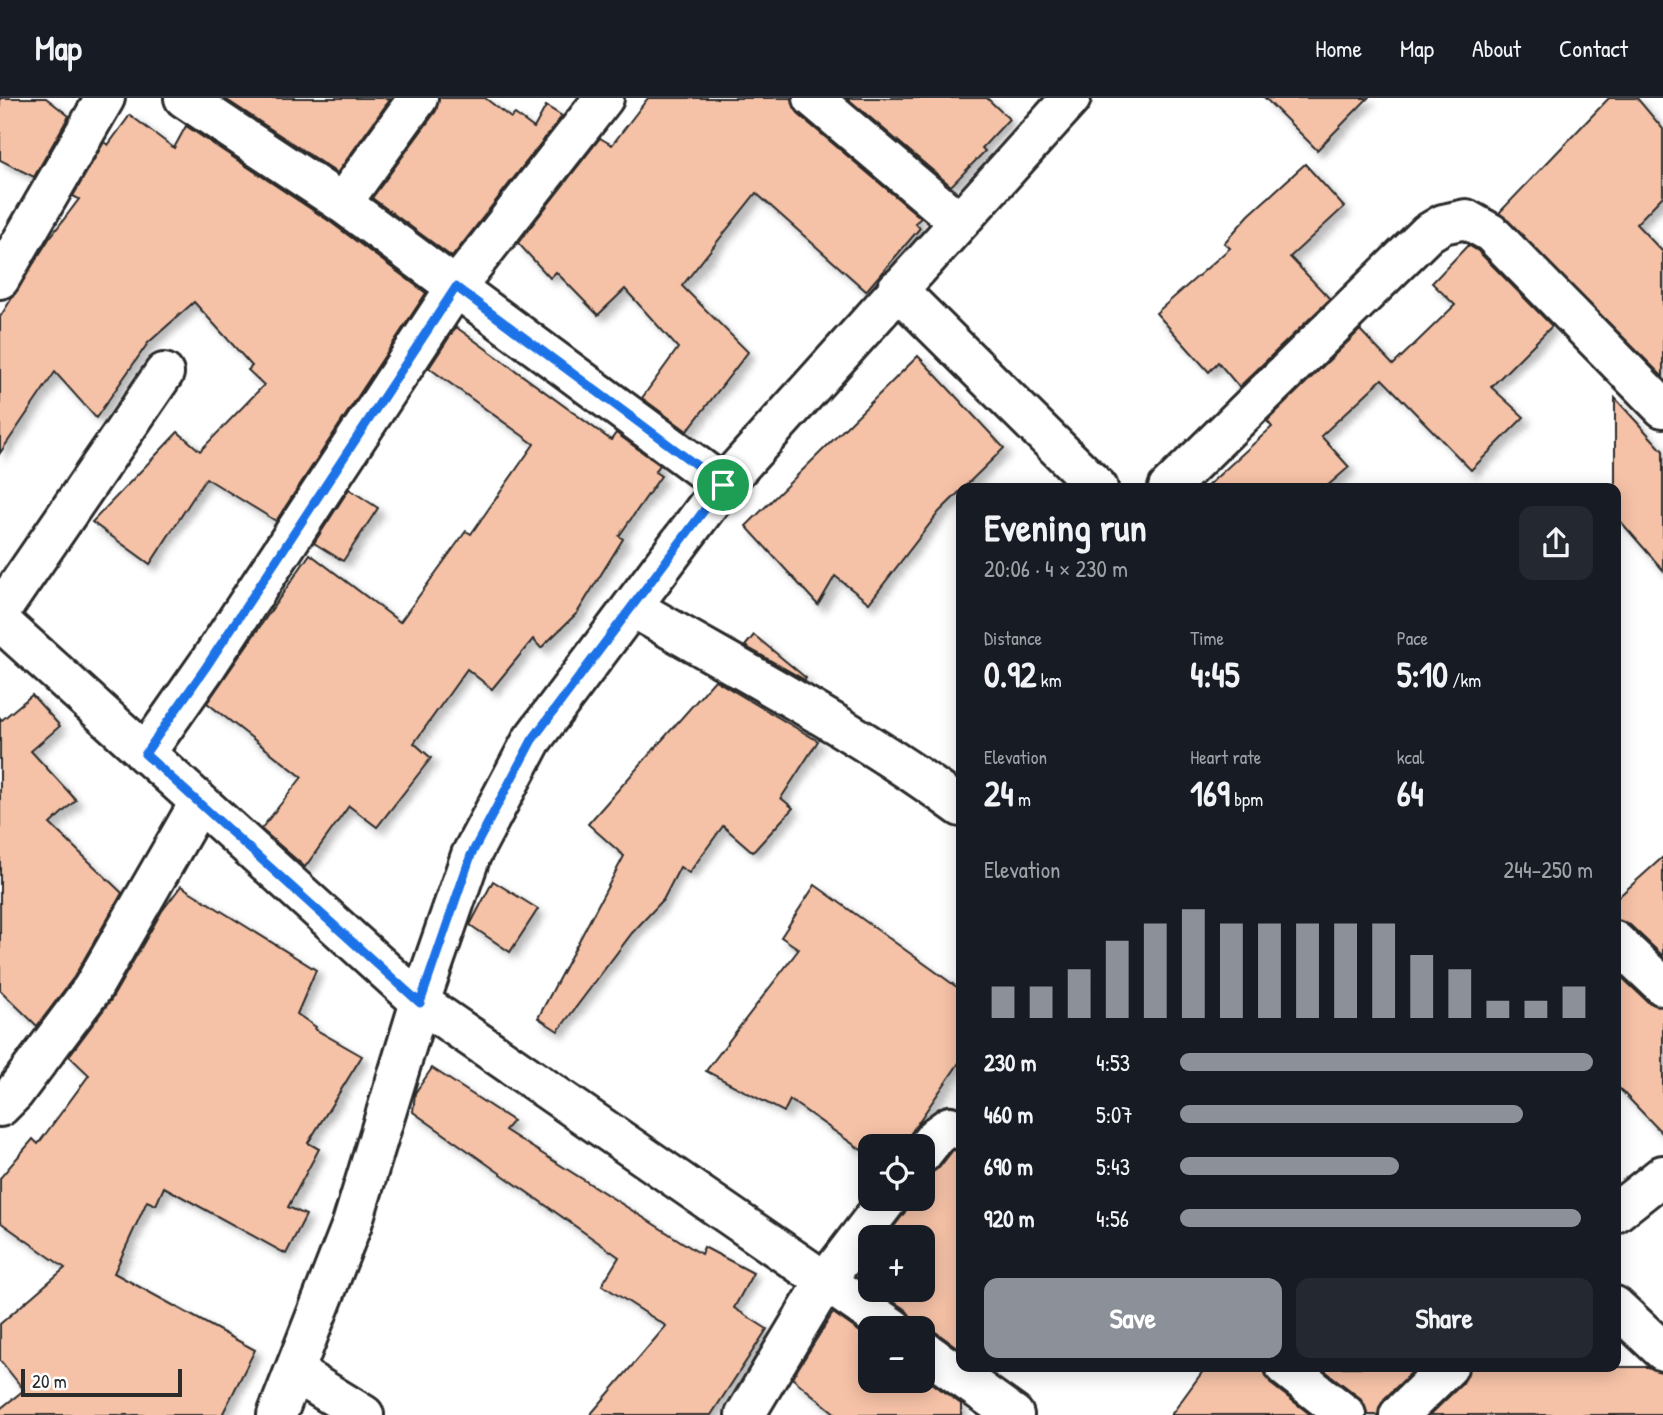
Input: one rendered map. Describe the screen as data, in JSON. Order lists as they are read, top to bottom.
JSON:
{
  "scale_bar": "20 m",
  "page": {
    "header": "Map",
    "nav": [
      "Home",
      "Map",
      "About",
      "Contact"
    ],
    "heading": ["Evening run", "20:06 · 4 × 230 m"],
    "stats": [
      ["Distance", "0.92 km"],
      ["Time", "4:45"],
      ["Pace", "5:10 /km"],
      ["Elevation", "24 m"],
      ["Heart rate", "169 bpm"],
      ["kcal", "64"]
    ],
    "chart": ["Elevation", "244–250 m"],
    "list": [
      {
        "name": "230 m",
        "note": "4:53"
      },
      {
        "name": "460 m",
        "note": "5:07"
      },
      {
        "name": "690 m",
        "note": "5:43"
      },
      {
        "name": "920 m",
        "note": "4:56"
      }
    ],
    "map_buttons": ["+", "−"],
    "buttons": ["Save", "Share"],
    "scale": "20 m"
  }
}
